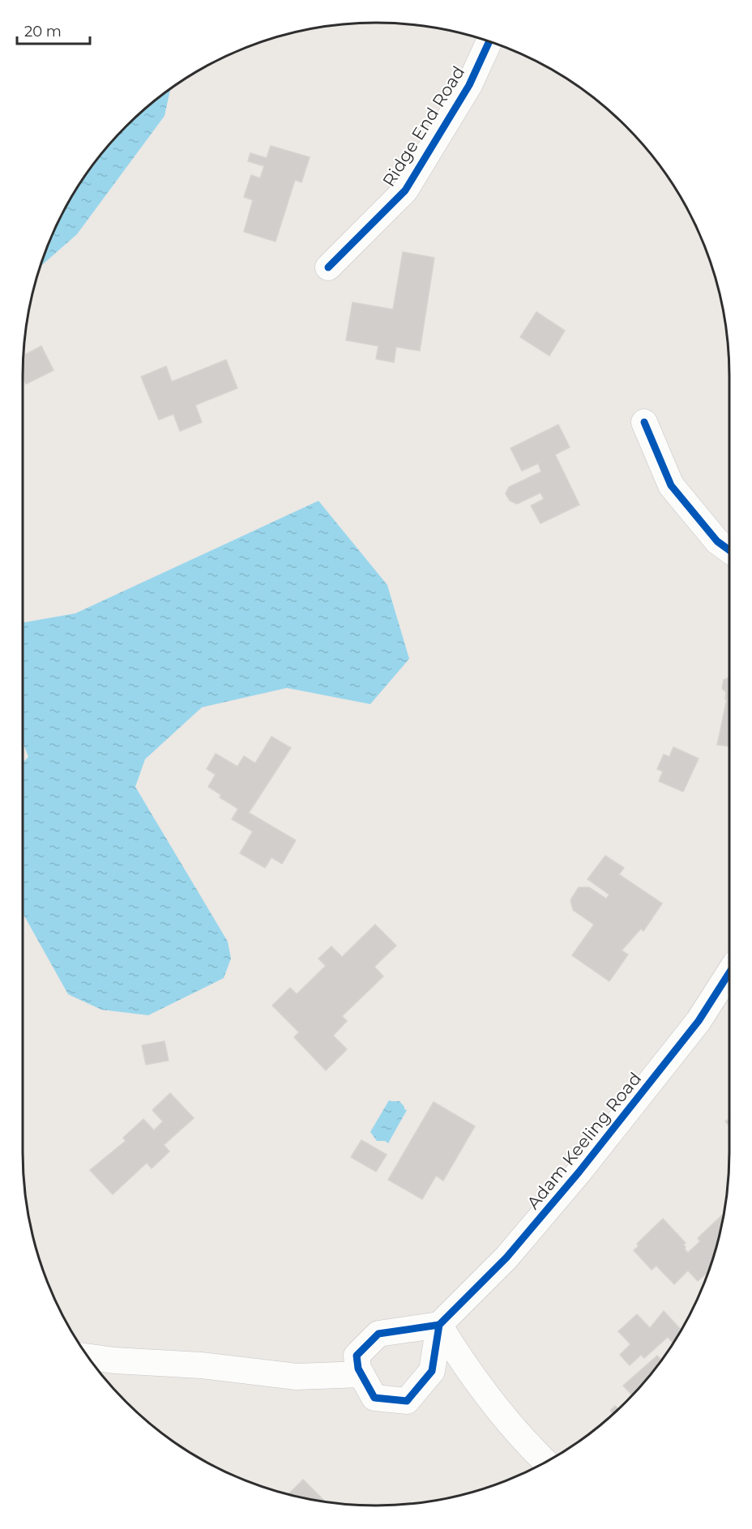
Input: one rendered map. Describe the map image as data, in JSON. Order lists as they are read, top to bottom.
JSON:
{
  "streets": {
    "street": ["Ridge End Road", "Adam Keeling Road"]
  },
  "scale_bar": "20 m"
}
